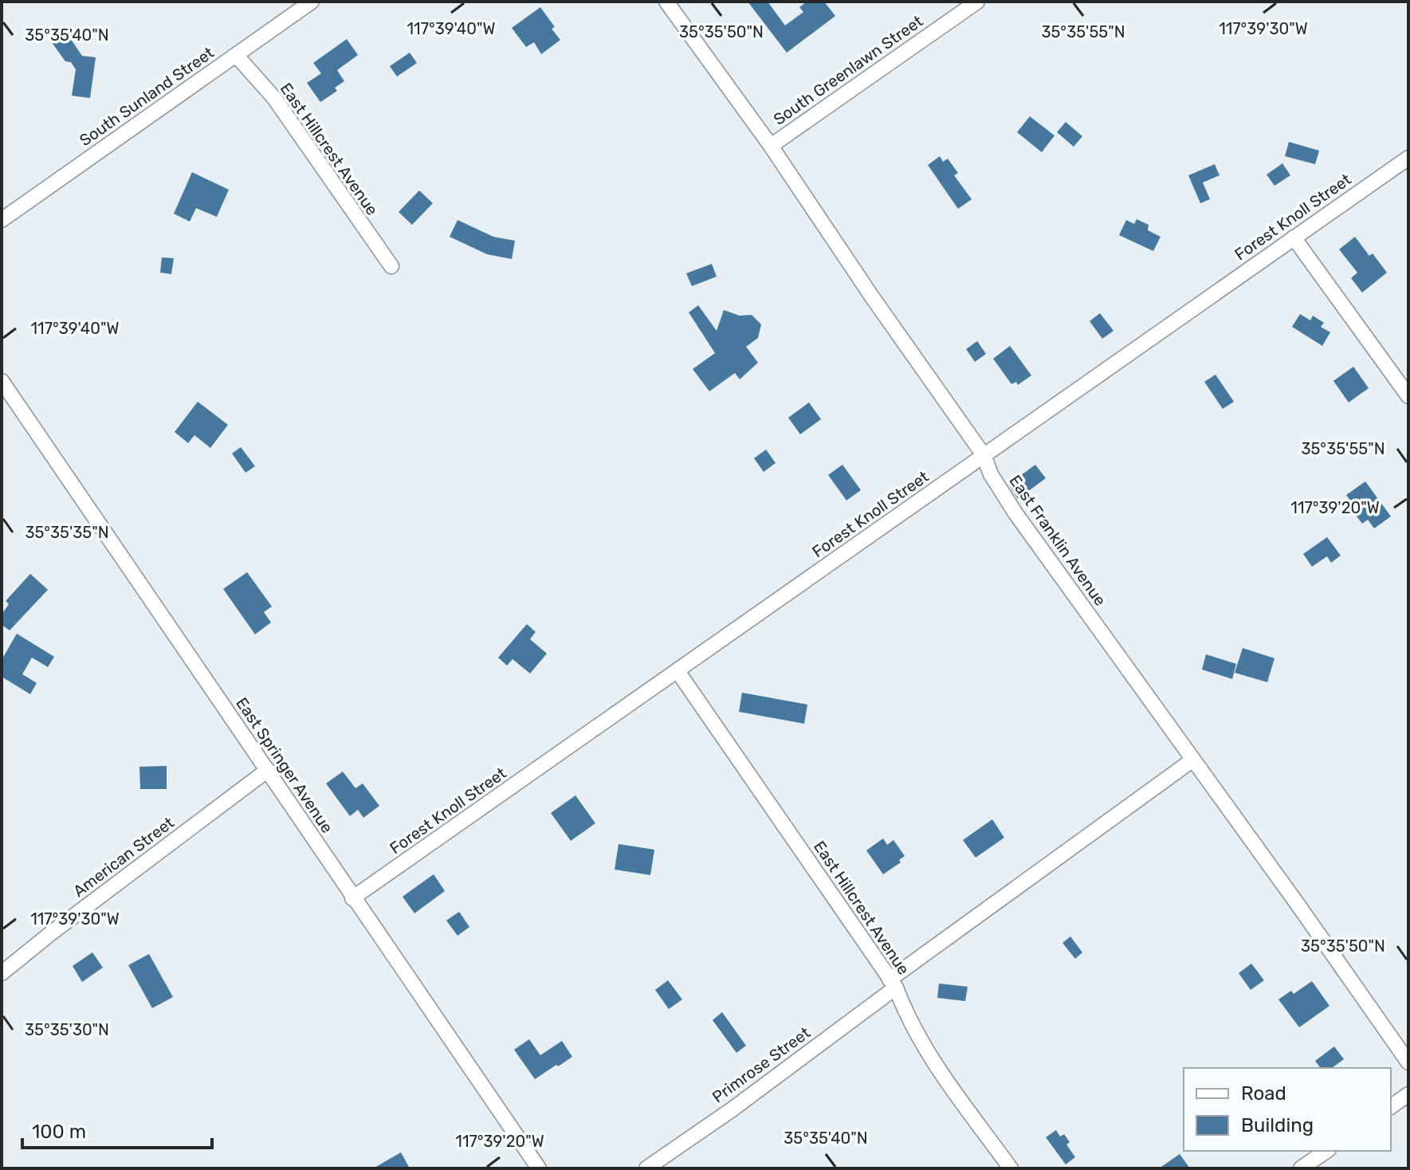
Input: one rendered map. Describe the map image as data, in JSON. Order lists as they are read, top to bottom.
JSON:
{
  "streets": {
    "street": [
      "South Greenlawn Street",
      "South Sunland Street",
      "East Hillcrest Avenue",
      "Forest Knoll Street",
      "East Franklin Avenue",
      "East Springer Avenue",
      "American Street",
      "Primrose Street"
    ]
  },
  "crossings": [
    ["South Greenlawn Street", "East Franklin Avenue"],
    ["South Sunland Street", "East Hillcrest Avenue"],
    ["East Hillcrest Avenue", "Forest Knoll Street"],
    ["East Hillcrest Avenue", "Primrose Street"],
    ["Forest Knoll Street", "East Franklin Avenue"],
    ["Forest Knoll Street", "East Springer Avenue"],
    ["East Franklin Avenue", "Primrose Street"],
    ["East Springer Avenue", "American Street"]
  ],
  "legend": ["Road", "Building"],
  "scale_bar": "100 m",
  "coordinates": [
    "117°39'40\"W",
    "117°39'30\"W",
    "35°35'50\"N",
    "35°35'55\"N",
    "35°35'40\"N",
    "117°39'20\"W",
    "35°35'35\"N",
    "35°35'30\"N"
  ]
}
